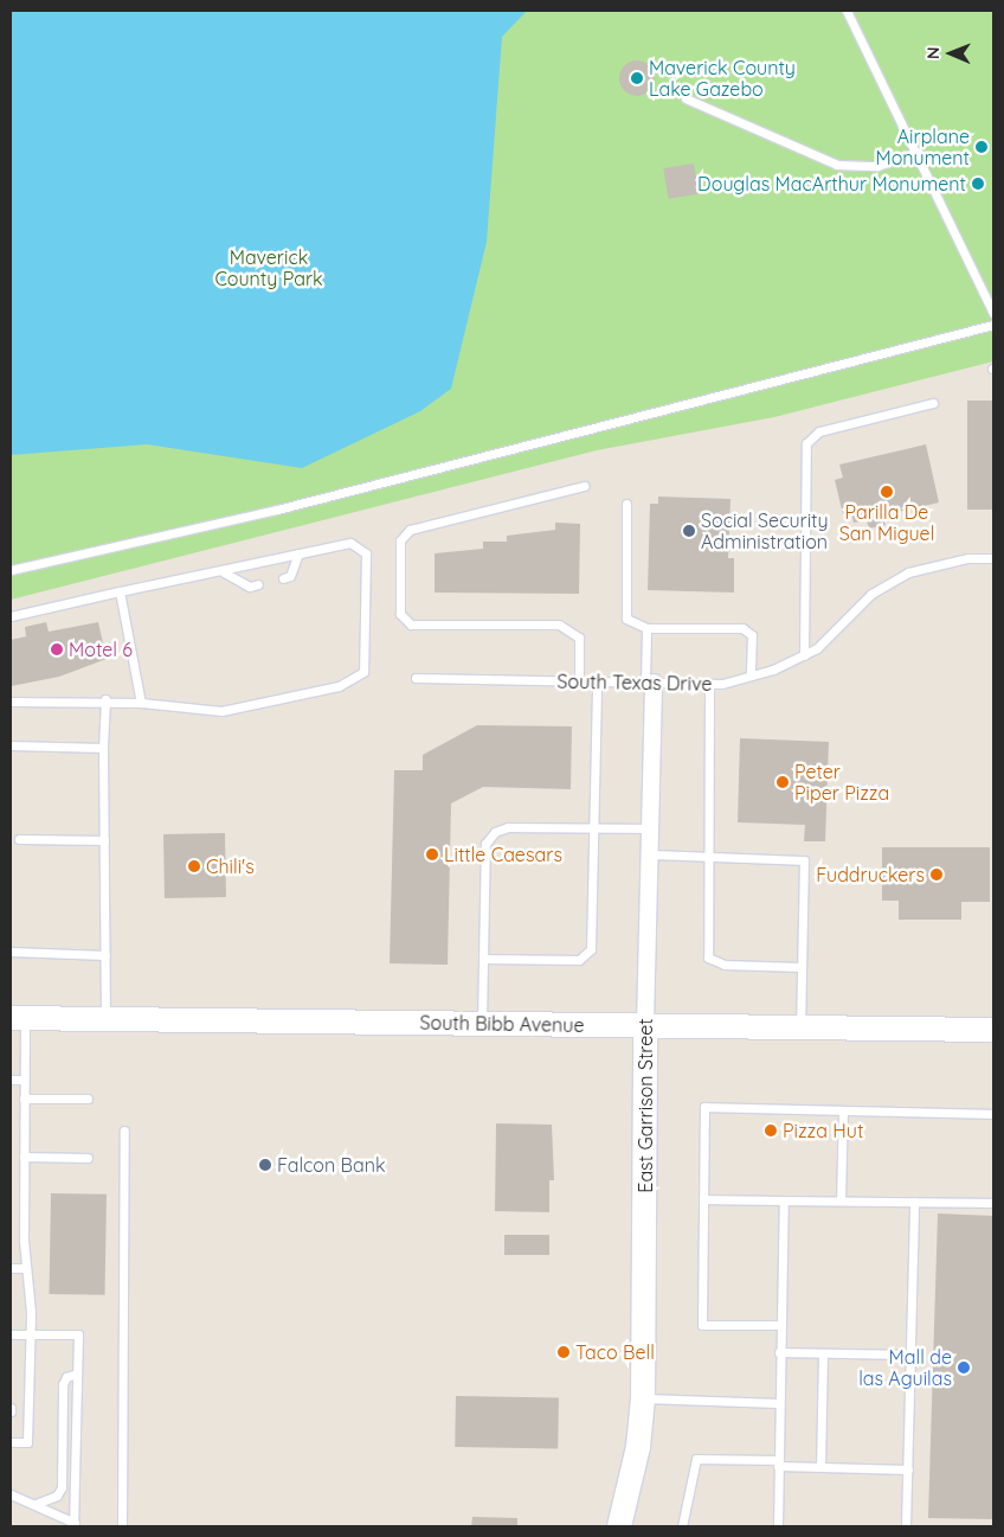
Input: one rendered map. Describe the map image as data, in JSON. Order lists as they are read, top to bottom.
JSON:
{
  "streets": {
    "main road": ["South Bibb Avenue", "East Garrison Street"],
    "lane": ["South Texas Drive"]
  },
  "crossings": [
    ["South Texas Drive", "East Garrison Street"],
    ["South Bibb Avenue", "East Garrison Street"]
  ],
  "parks": ["Maverick County Park"],
  "places": [
    "Maverick County Lake Gazebo",
    "Airplane Monument",
    "Douglas MacArthur Monument",
    "Parilla De San Miguel",
    "Social Security Administration",
    "Motel 6",
    "Peter Piper Pizza",
    "Little Caesars",
    "Chili's",
    "Fuddruckers",
    "Pizza Hut",
    "Falcon Bank",
    "Taco Bell",
    "Mall de las Aguilas"
  ],
  "north": "left"
}
